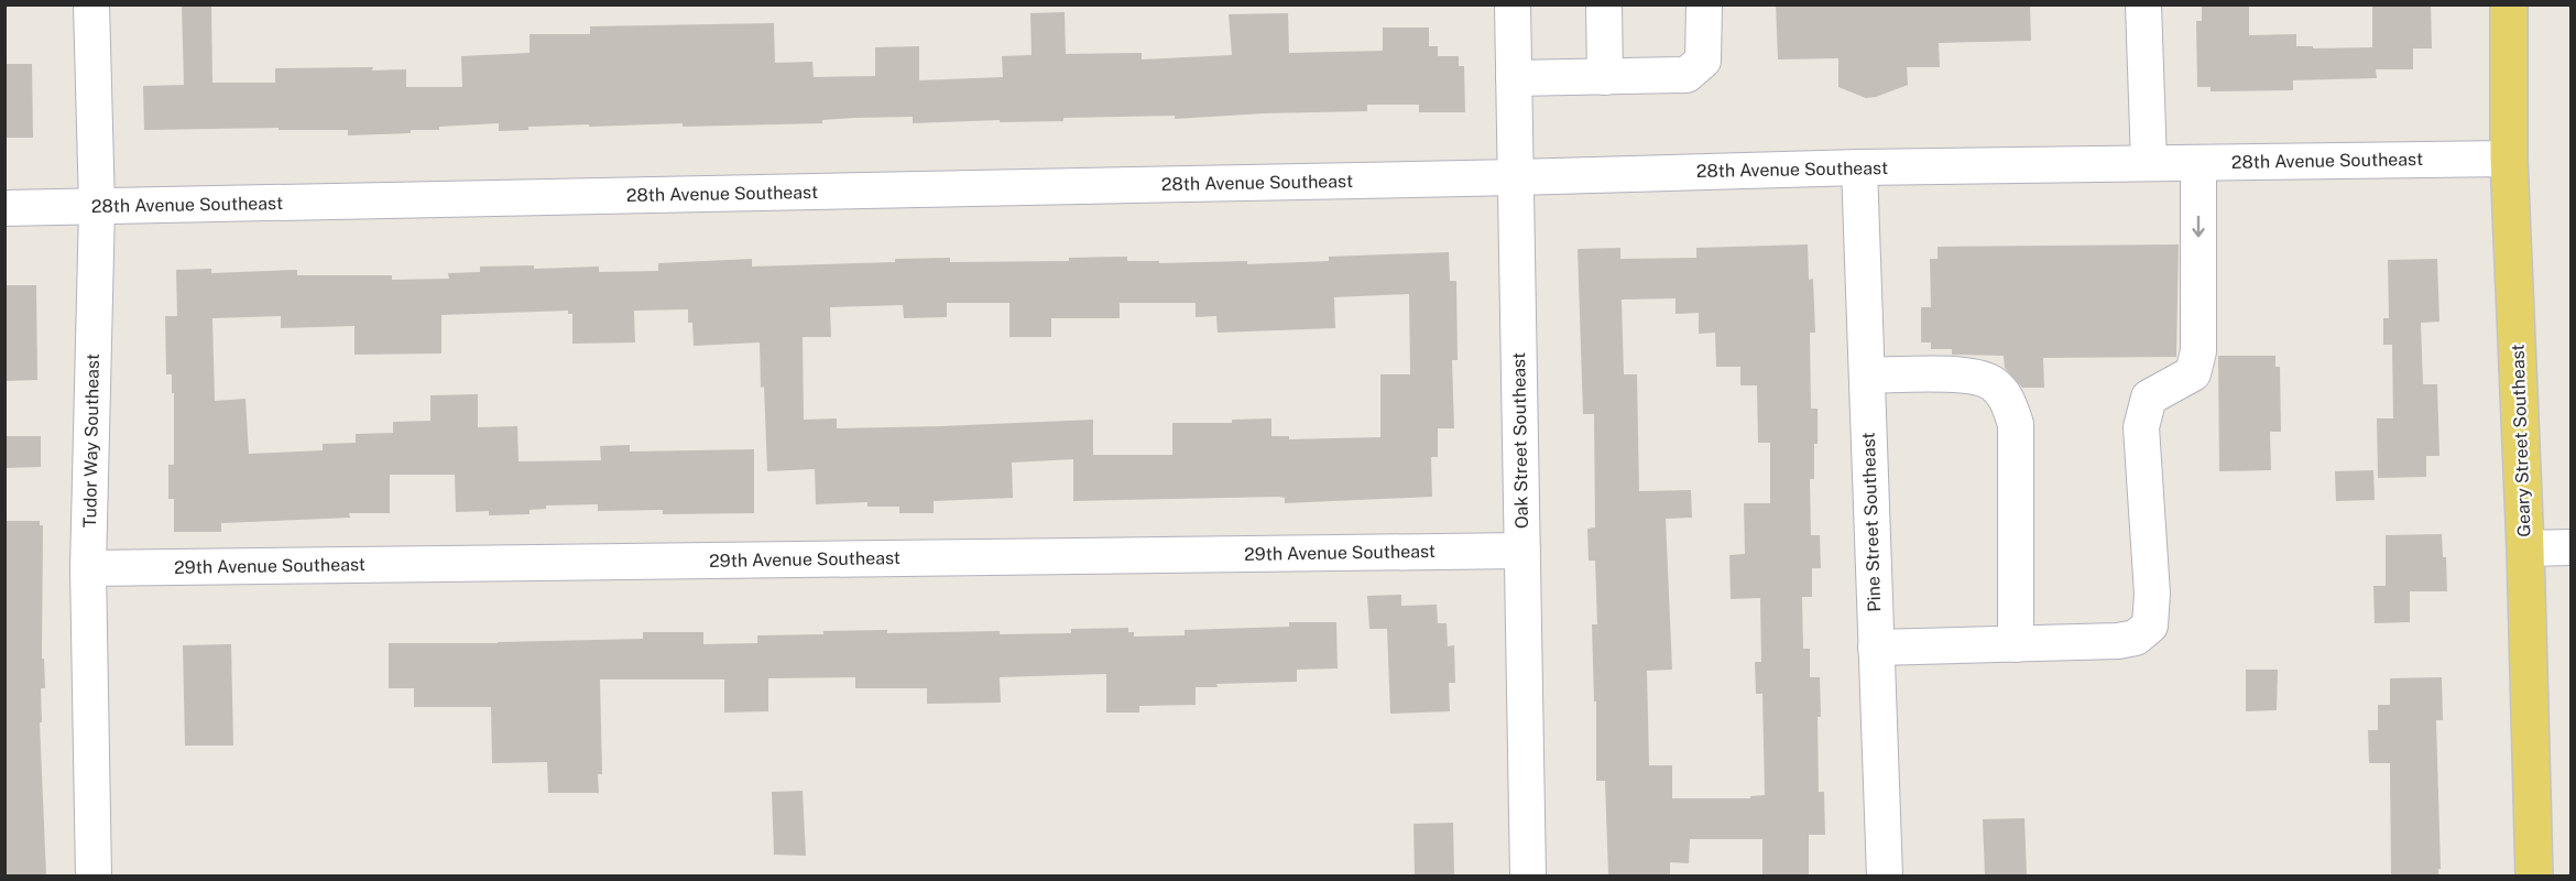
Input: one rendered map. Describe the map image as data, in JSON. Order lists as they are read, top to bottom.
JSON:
{
  "streets": {
    "main road": ["Geary Street Southeast"],
    "street": [
      "28th Avenue Southeast",
      "Tudor Way Southeast",
      "Oak Street Southeast",
      "Pine Street Southeast",
      "29th Avenue Southeast"
    ]
  },
  "crossings": [
    ["28th Avenue Southeast", "Tudor Way Southeast"],
    ["28th Avenue Southeast", "Oak Street Southeast"],
    ["28th Avenue Southeast", "Geary Street Southeast"],
    ["28th Avenue Southeast", "Pine Street Southeast"],
    ["Tudor Way Southeast", "29th Avenue Southeast"],
    ["Oak Street Southeast", "29th Avenue Southeast"]
  ]
}
